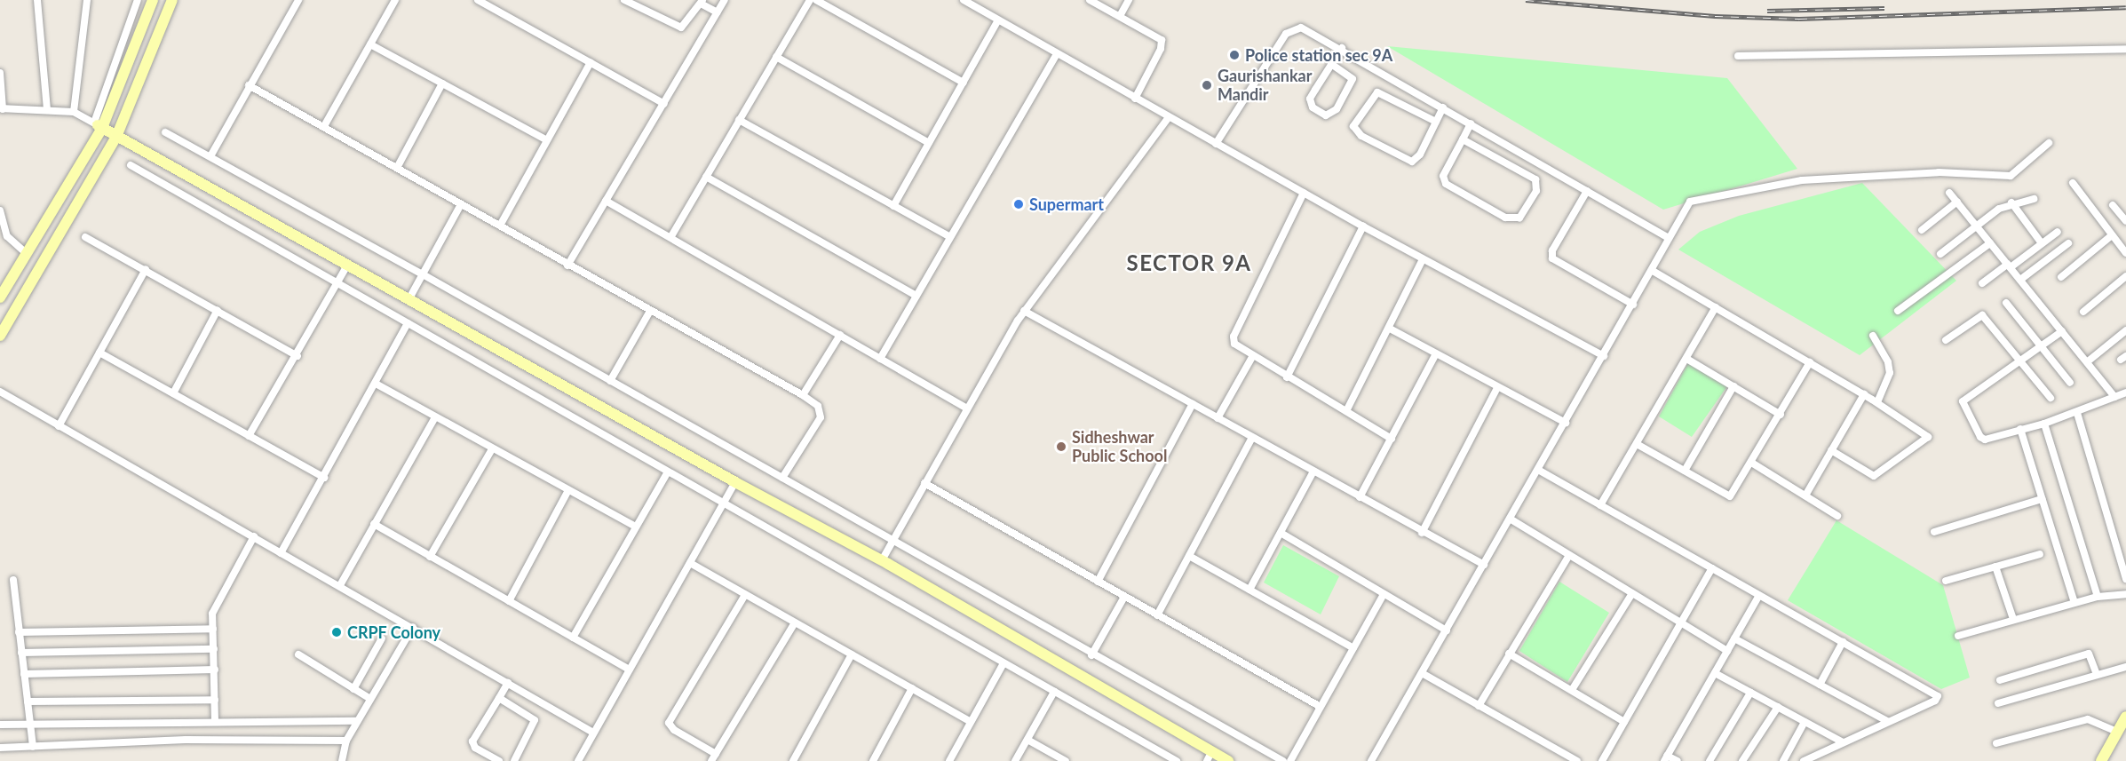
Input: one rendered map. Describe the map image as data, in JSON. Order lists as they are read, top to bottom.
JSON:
{
  "districts": ["SECTOR 9A"],
  "places": [
    "Police station sec 9A",
    "Gaurishankar Mandir",
    "Supermart",
    "Sidheshwar Public School",
    "CRPF Colony"
  ]
}
